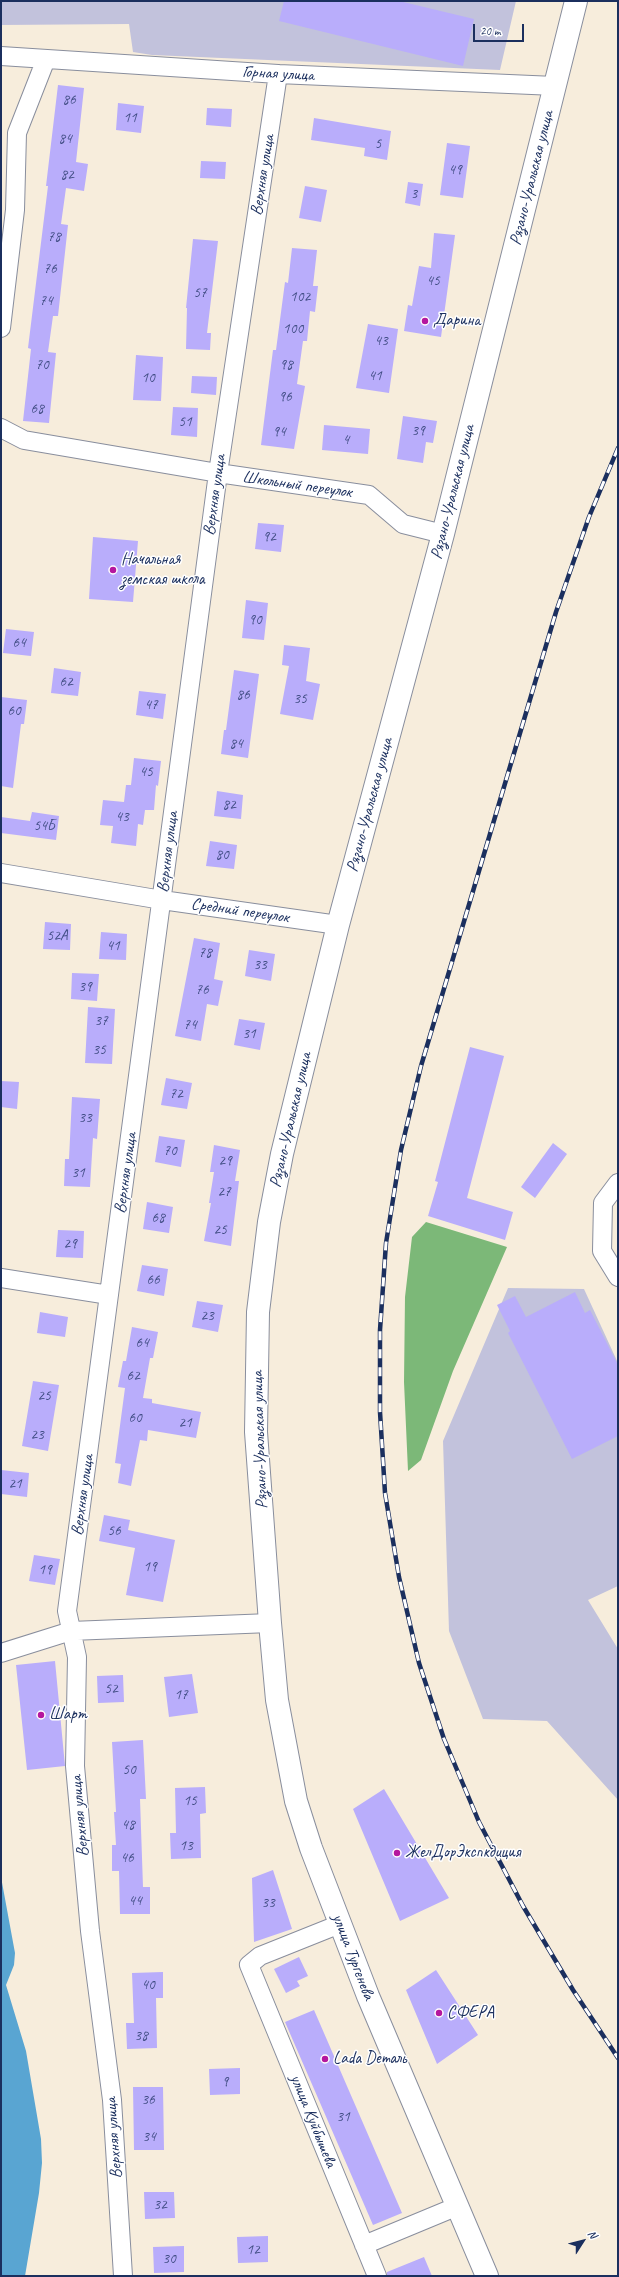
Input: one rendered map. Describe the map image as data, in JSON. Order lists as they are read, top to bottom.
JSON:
{
  "streets": {
    "main road": ["Рязано-Уральская улица", "улица Тургенева"],
    "street": [
      "Горная улица",
      "Верхняя улица",
      "Школьный переулок",
      "Средний переулок",
      "улица Куйбышева"
    ]
  },
  "crossings": [
    ["Горная улица", "Верхняя улица"],
    ["Горная улица", "Рязано-Уральская улица"],
    ["Верхняя улица", "Школьный переулок"],
    ["Верхняя улица", "Средний переулок"],
    ["Рязано-Уральская улица", "Школьный переулок"],
    ["Рязано-Уральская улица", "Средний переулок"],
    ["Рязано-Уральская улица", "улица Тургенева"],
    ["улица Тургенева", "улица Куйбышева"]
  ],
  "places": [
    "Дарина",
    "Начальная земская школа",
    "Шарт",
    "ЖелДорЭкспкдиция",
    "СФЕРА",
    "Lada Dеталь"
  ],
  "house_numbers": [
    "86",
    "11",
    "84",
    "5",
    "49",
    "82",
    "3",
    "78",
    "76",
    "45",
    "57",
    "102",
    "74",
    "100",
    "43",
    "70",
    "98",
    "41",
    "10",
    "96",
    "68",
    "51",
    "39",
    "94",
    "4",
    "92",
    "90",
    "64",
    "62",
    "86",
    "35",
    "47",
    "60",
    "84",
    "45",
    "82",
    "43",
    "54Б",
    "80",
    "52А",
    "41",
    "78",
    "33",
    "39",
    "76",
    "37",
    "74",
    "31",
    "35",
    "72",
    "33",
    "70",
    "29",
    "31",
    "27",
    "68",
    "25",
    "29",
    "66",
    "23",
    "64",
    "62",
    "25",
    "60",
    "21",
    "23",
    "21",
    "56",
    "19",
    "19",
    "52",
    "17",
    "50",
    "15",
    "48",
    "13",
    "46",
    "44",
    "33",
    "40",
    "38",
    "9",
    "36",
    "31",
    "34",
    "32",
    "12",
    "30"
  ],
  "scale_bar": "20 m",
  "north": "top right"
}
